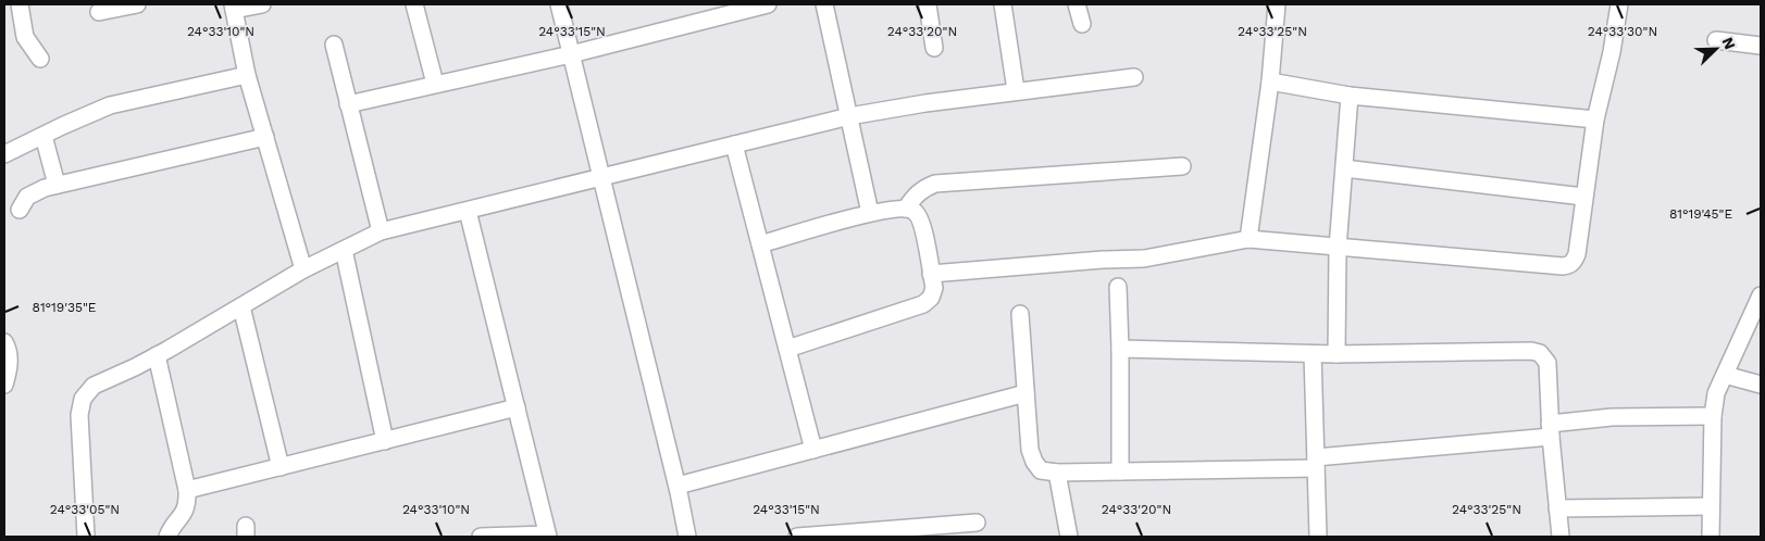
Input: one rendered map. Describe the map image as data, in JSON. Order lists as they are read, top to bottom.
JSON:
{
  "north": "top right",
  "coordinates": [
    "24°33'10\"N",
    "24°33'15\"N",
    "24°33'20\"N",
    "24°33'30\"N",
    "24°33'25\"N",
    "81°19'45\"E",
    "81°19'35\"E",
    "24°33'05\"N"
  ]
}
